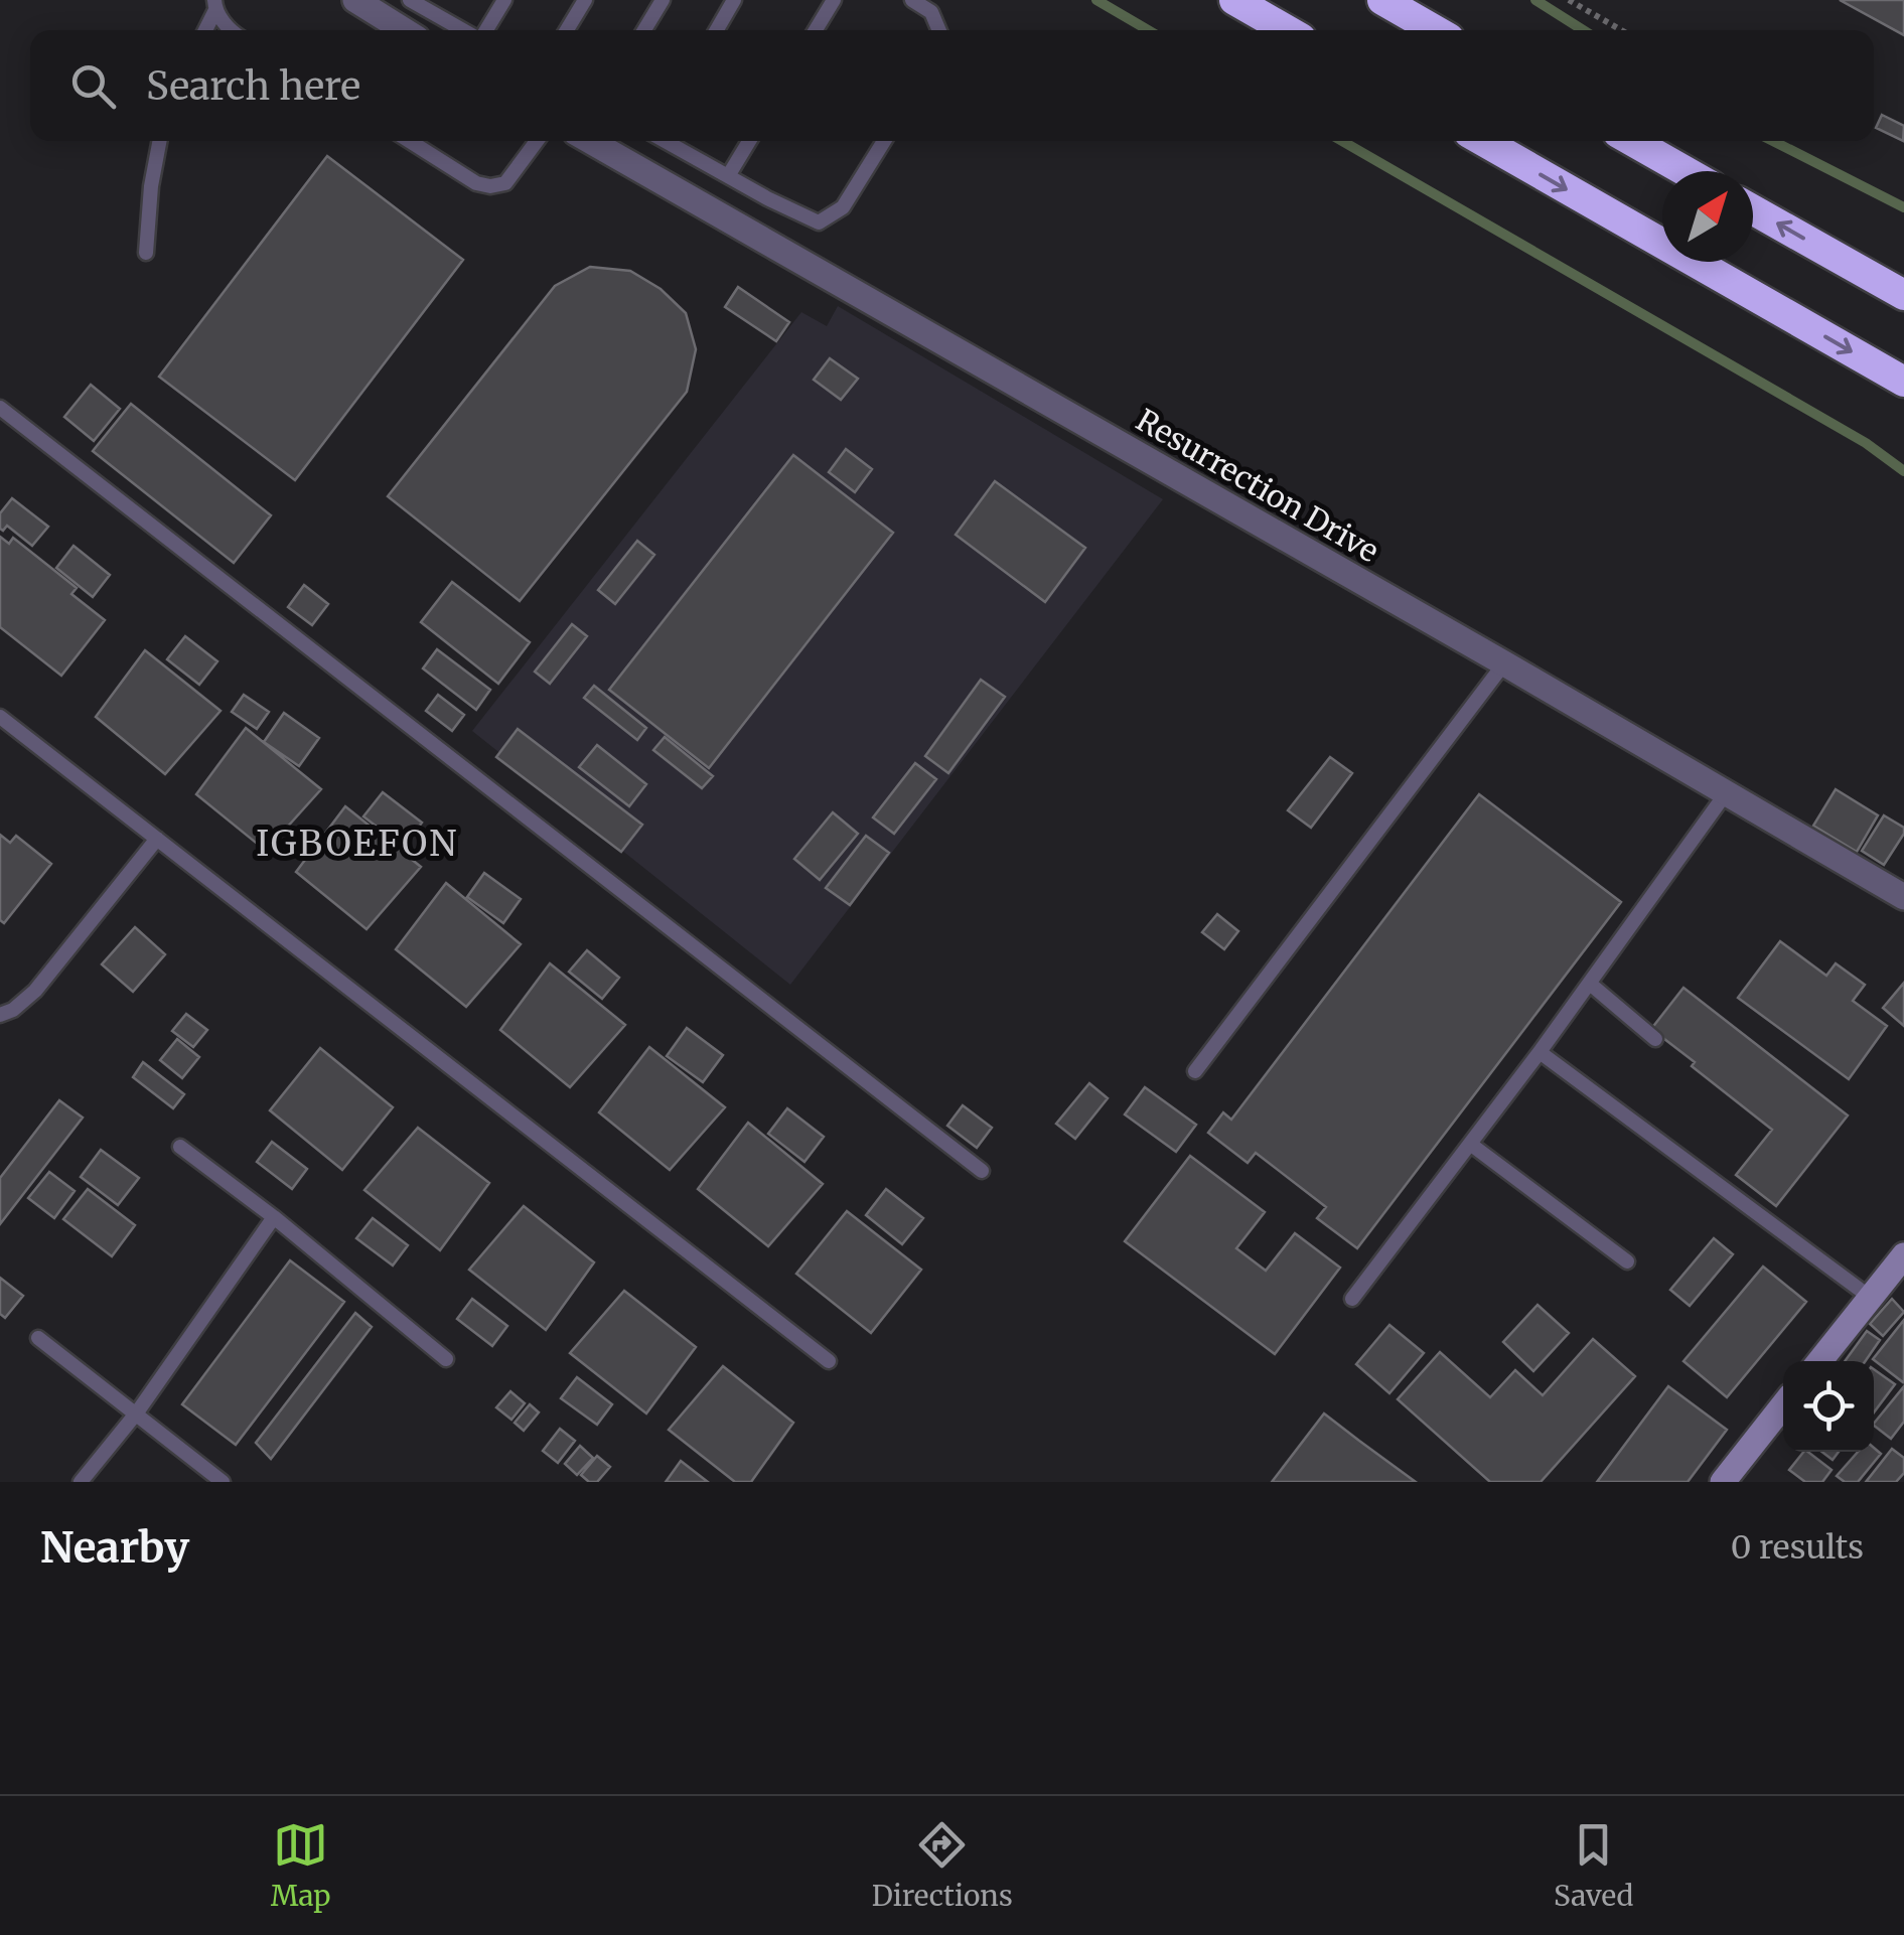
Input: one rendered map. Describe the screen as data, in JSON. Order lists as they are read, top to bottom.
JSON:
{
  "streets": {
    "street": ["Resurrection Drive"]
  },
  "districts": ["IGBOEFON"],
  "north": "top right",
  "page": {
    "search": "Search here",
    "heading": ["Nearby", "0 results"],
    "nav": ["Map", "Directions", "Saved"]
  }
}
